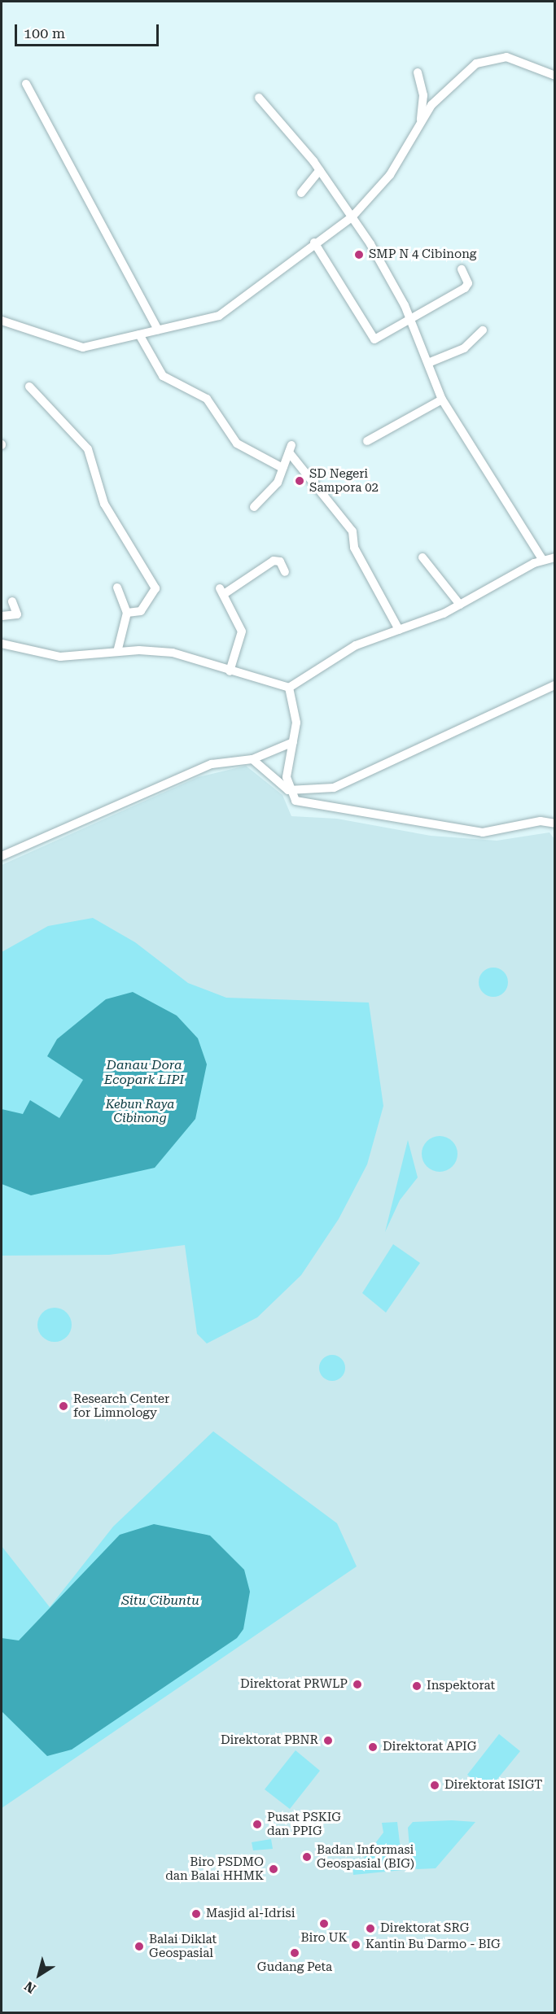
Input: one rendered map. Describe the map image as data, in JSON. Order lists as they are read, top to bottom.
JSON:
{
  "water": ["Danau Dora Ecopark LIPI", "Situ Cibuntu"],
  "parks": ["Kebun Raya Cibinong"],
  "places": [
    "SMP N 4 Cibinong",
    "SD Negeri Sampora 02",
    "Research Center for Limnology",
    "Direktorat PRWLP",
    "Inspektorat",
    "Direktorat PBNR",
    "Direktorat APIG",
    "Direktorat ISIGT",
    "Pusat PSKIG dan PPIG",
    "Badan Informasi Geospasial (BIG)",
    "Biro PSDMO dan Balai HHMK",
    "Masjid al-Idrisi",
    "Biro UK",
    "Direktorat SRG",
    "Kantin Bu Darmo - BIG",
    "Balai Diklat Geospasial",
    "Gudang Peta"
  ],
  "scale_bar": "100 m",
  "north": "bottom left"
}
